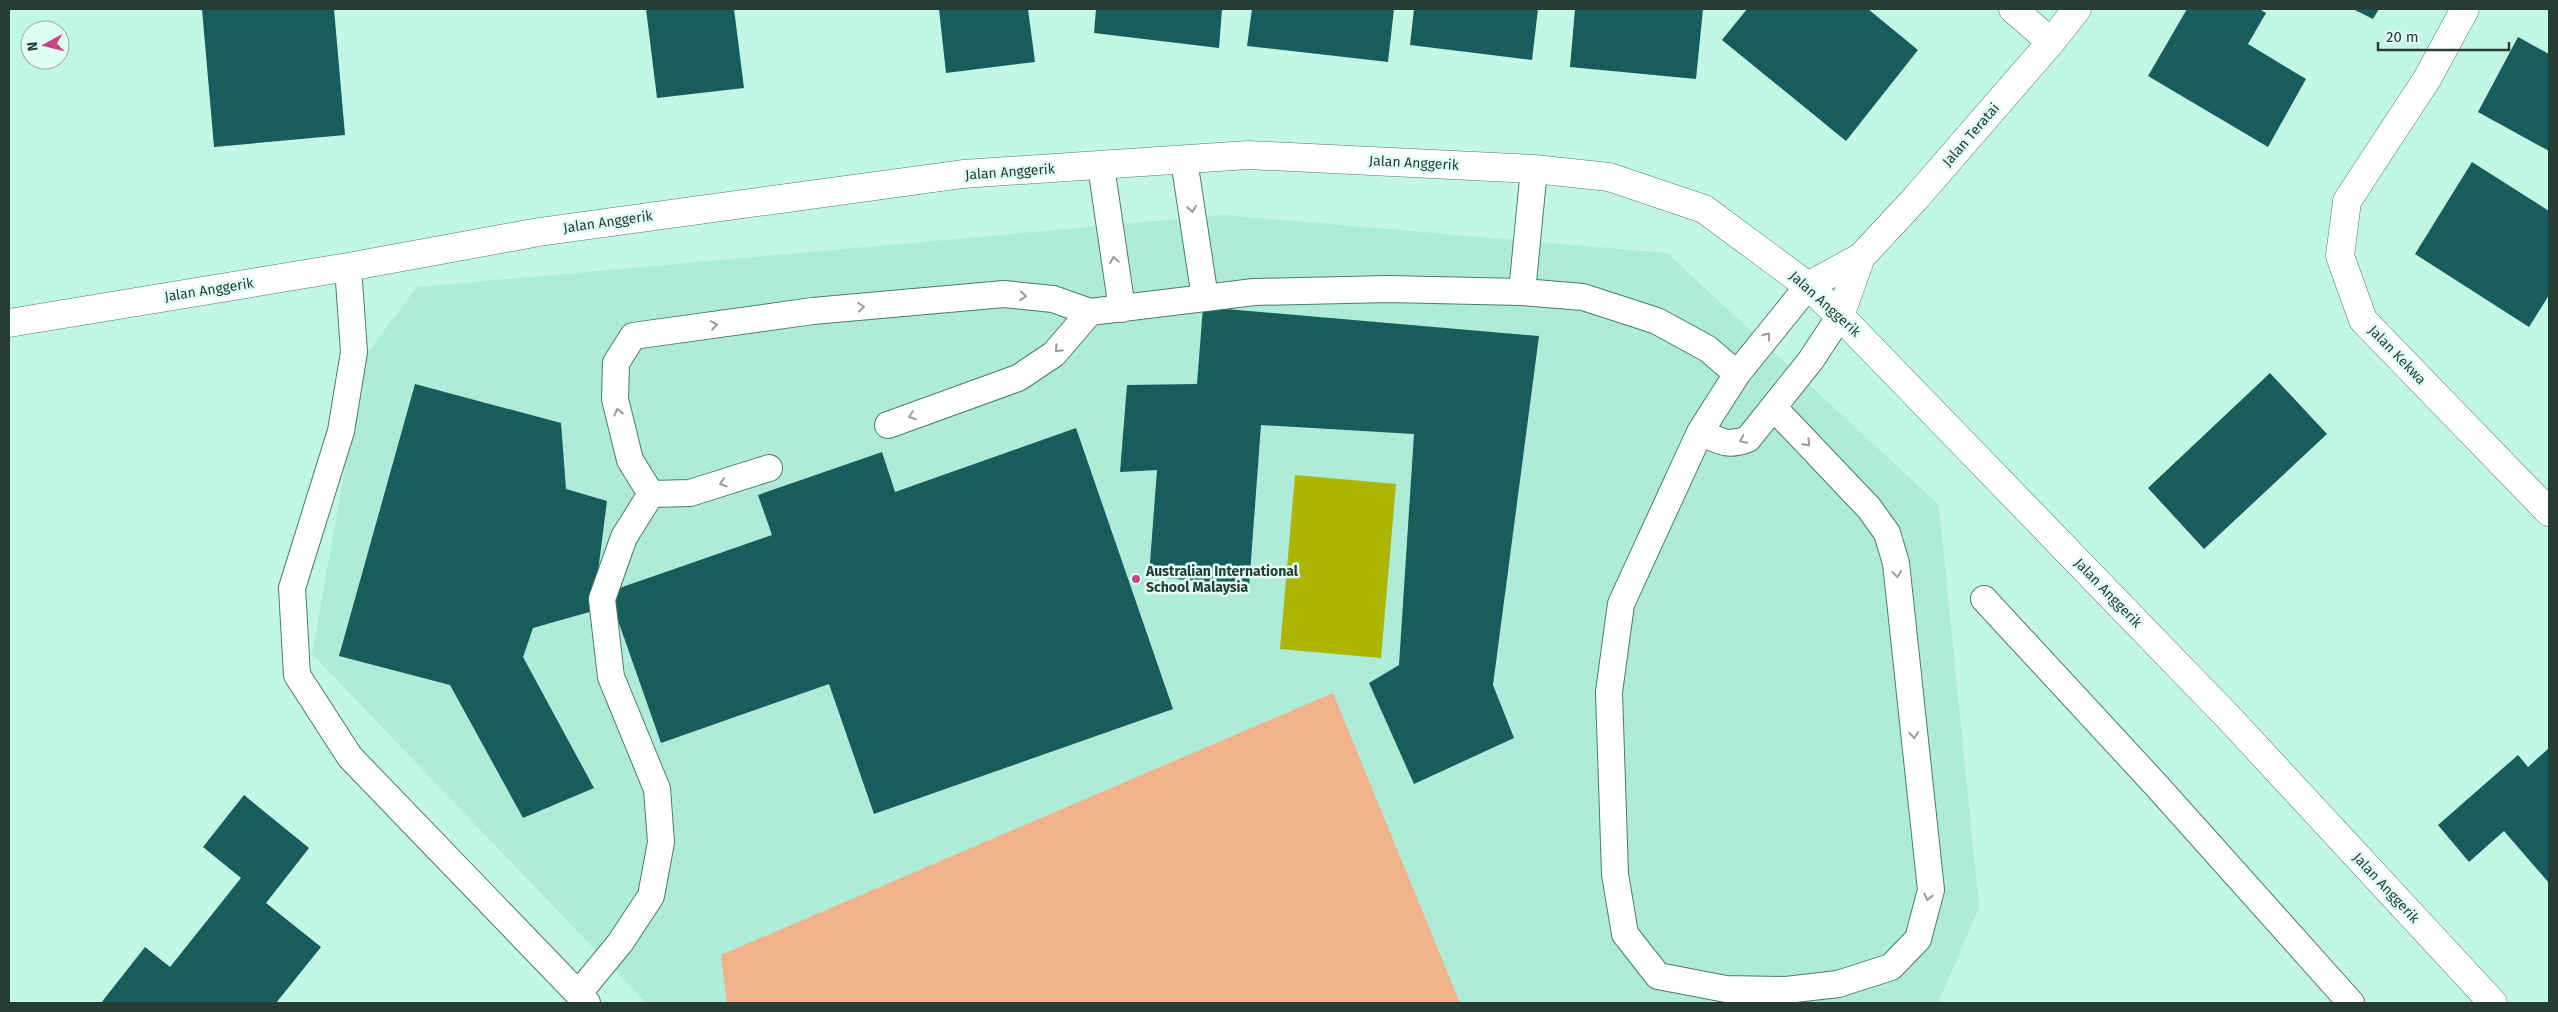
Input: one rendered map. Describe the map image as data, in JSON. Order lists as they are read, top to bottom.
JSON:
{
  "streets": {
    "street": ["Jalan Teratai", "Jalan Anggerik", "Jalan Kekwa"]
  },
  "crossings": [
    ["Jalan Teratai", "Jalan Anggerik"]
  ],
  "places": ["Australian International School Malaysia"],
  "scale_bar": "20 m",
  "north": "left"
}
